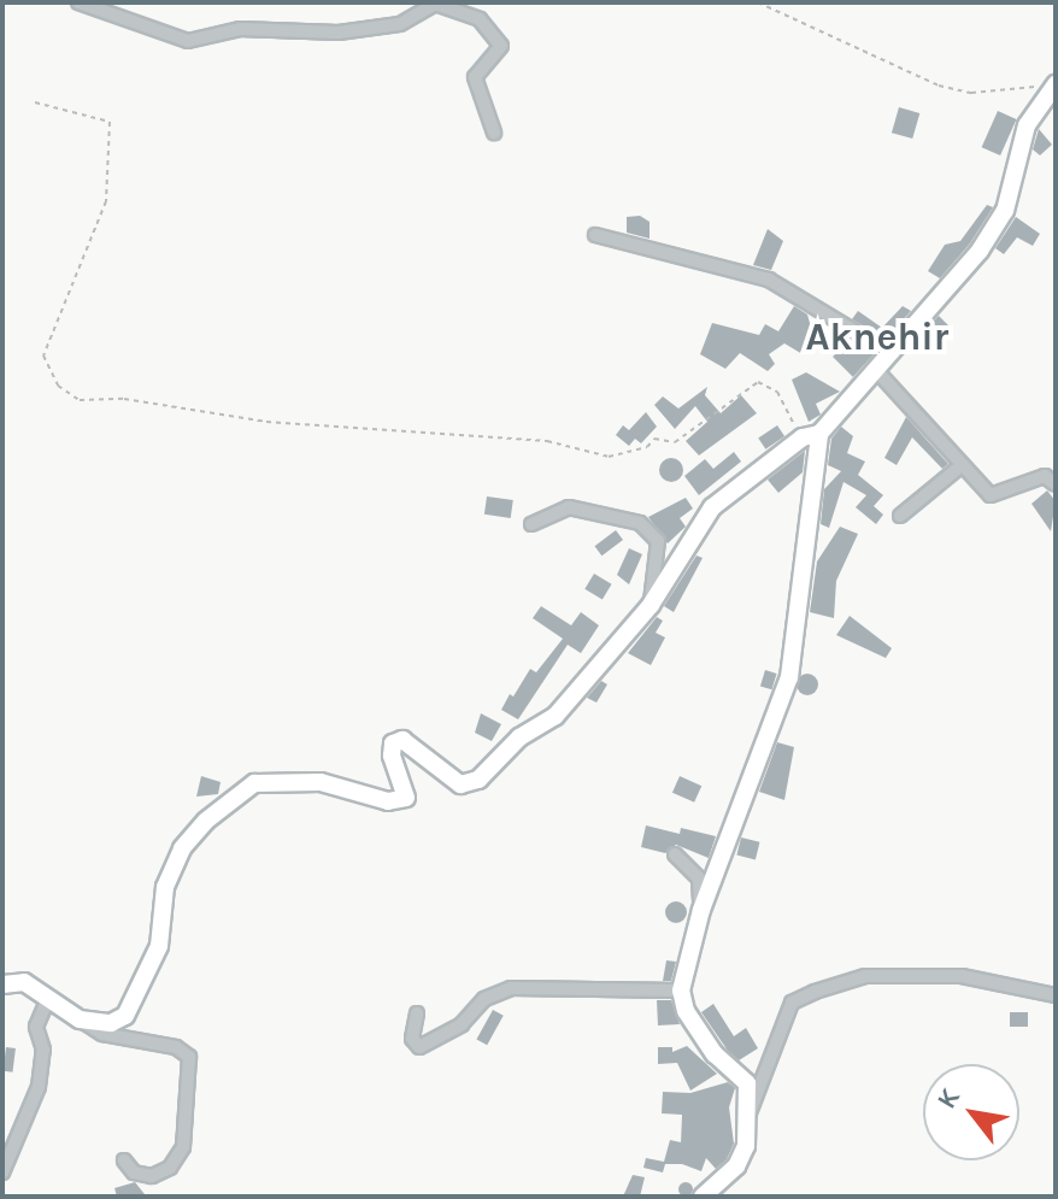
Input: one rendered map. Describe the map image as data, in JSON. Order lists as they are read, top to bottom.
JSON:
{
  "districts": ["Aknehir"],
  "north": "top left"
}
